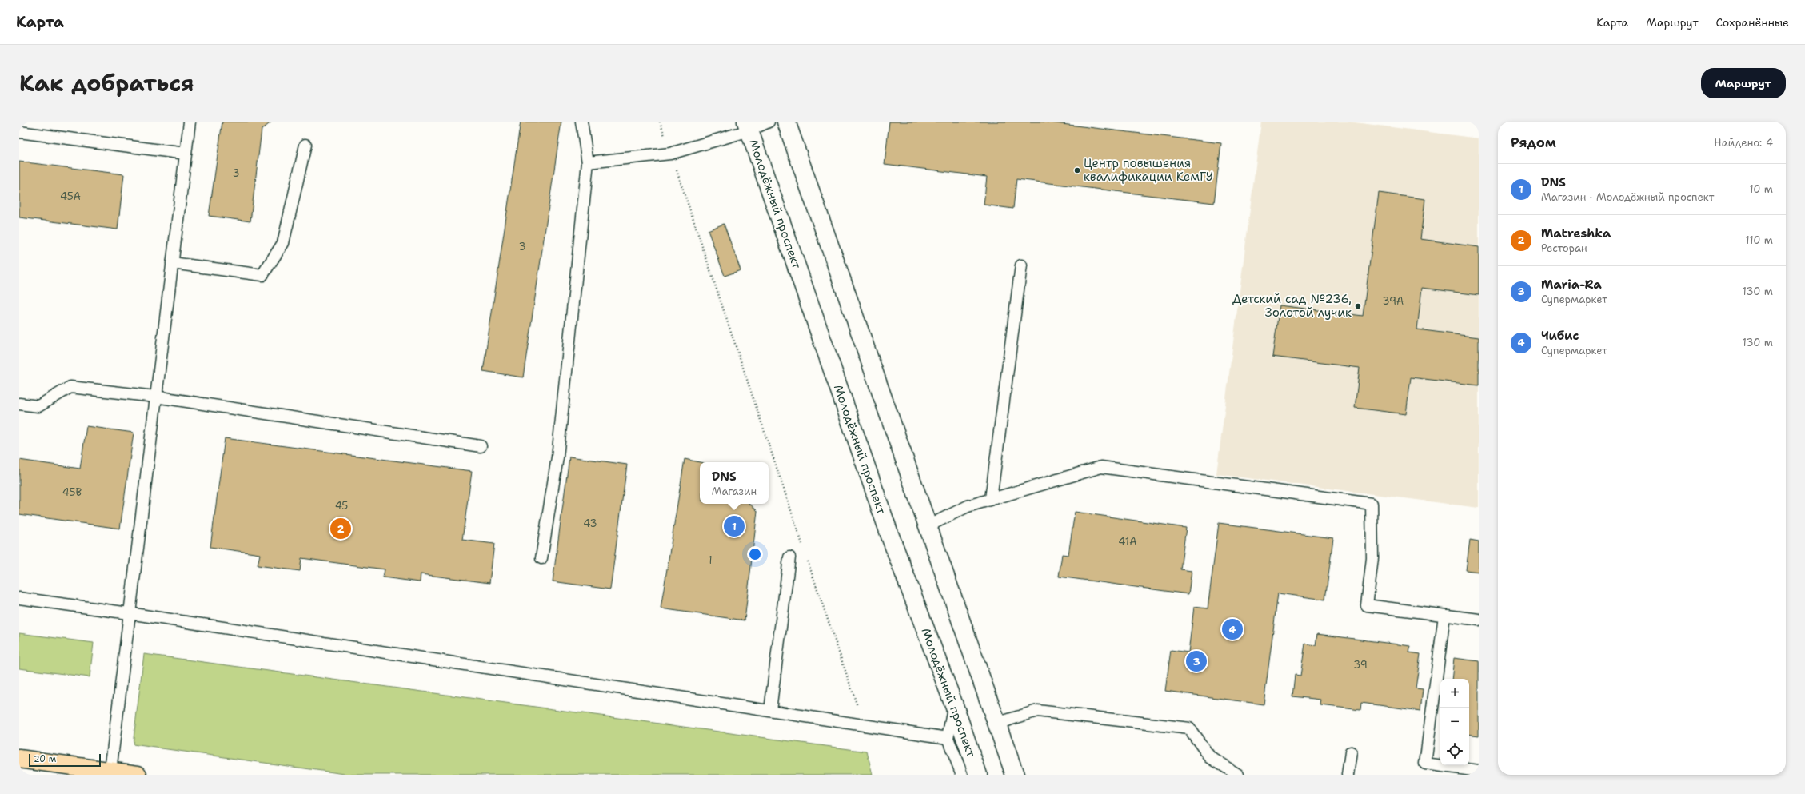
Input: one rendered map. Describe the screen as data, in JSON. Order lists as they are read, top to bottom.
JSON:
{
  "streets": {
    "main road": ["Молодёжный проспект"]
  },
  "places": ["Центр повышения квалификации КемГУ", "Детский сад №236, Золотой лучик"],
  "house_numbers": [
    "3",
    "45А",
    "3",
    "39А",
    "45В",
    "45",
    "43",
    "41А",
    "1",
    "39"
  ],
  "scale_bar": "20 m",
  "page": {
    "header": "Карта",
    "nav": ["Карта", "Маршрут", "Сохранённые"],
    "title": "Как добраться",
    "buttons": "Маршрут",
    "heading": ["Рядом", "Найдено: 4"],
    "list": [
      {
        "mark": "1",
        "name": "DNS",
        "note": "Магазин · Молодёжный проспект",
        "value": "10 m"
      },
      {
        "mark": "2",
        "name": "Matreshka",
        "note": "Ресторан",
        "value": "110 m"
      },
      {
        "mark": "3",
        "name": "Maria-Ra",
        "note": "Супермаркет",
        "value": "130 m"
      },
      {
        "mark": "4",
        "name": "Чибис",
        "note": "Супермаркет",
        "value": "130 m"
      }
    ],
    "popup": ["DNS", "Магазин"],
    "pins": [
      "1",
      "2",
      "4",
      "3"
    ],
    "map_buttons": ["+", "−"],
    "scale": "20 m"
  }
}
